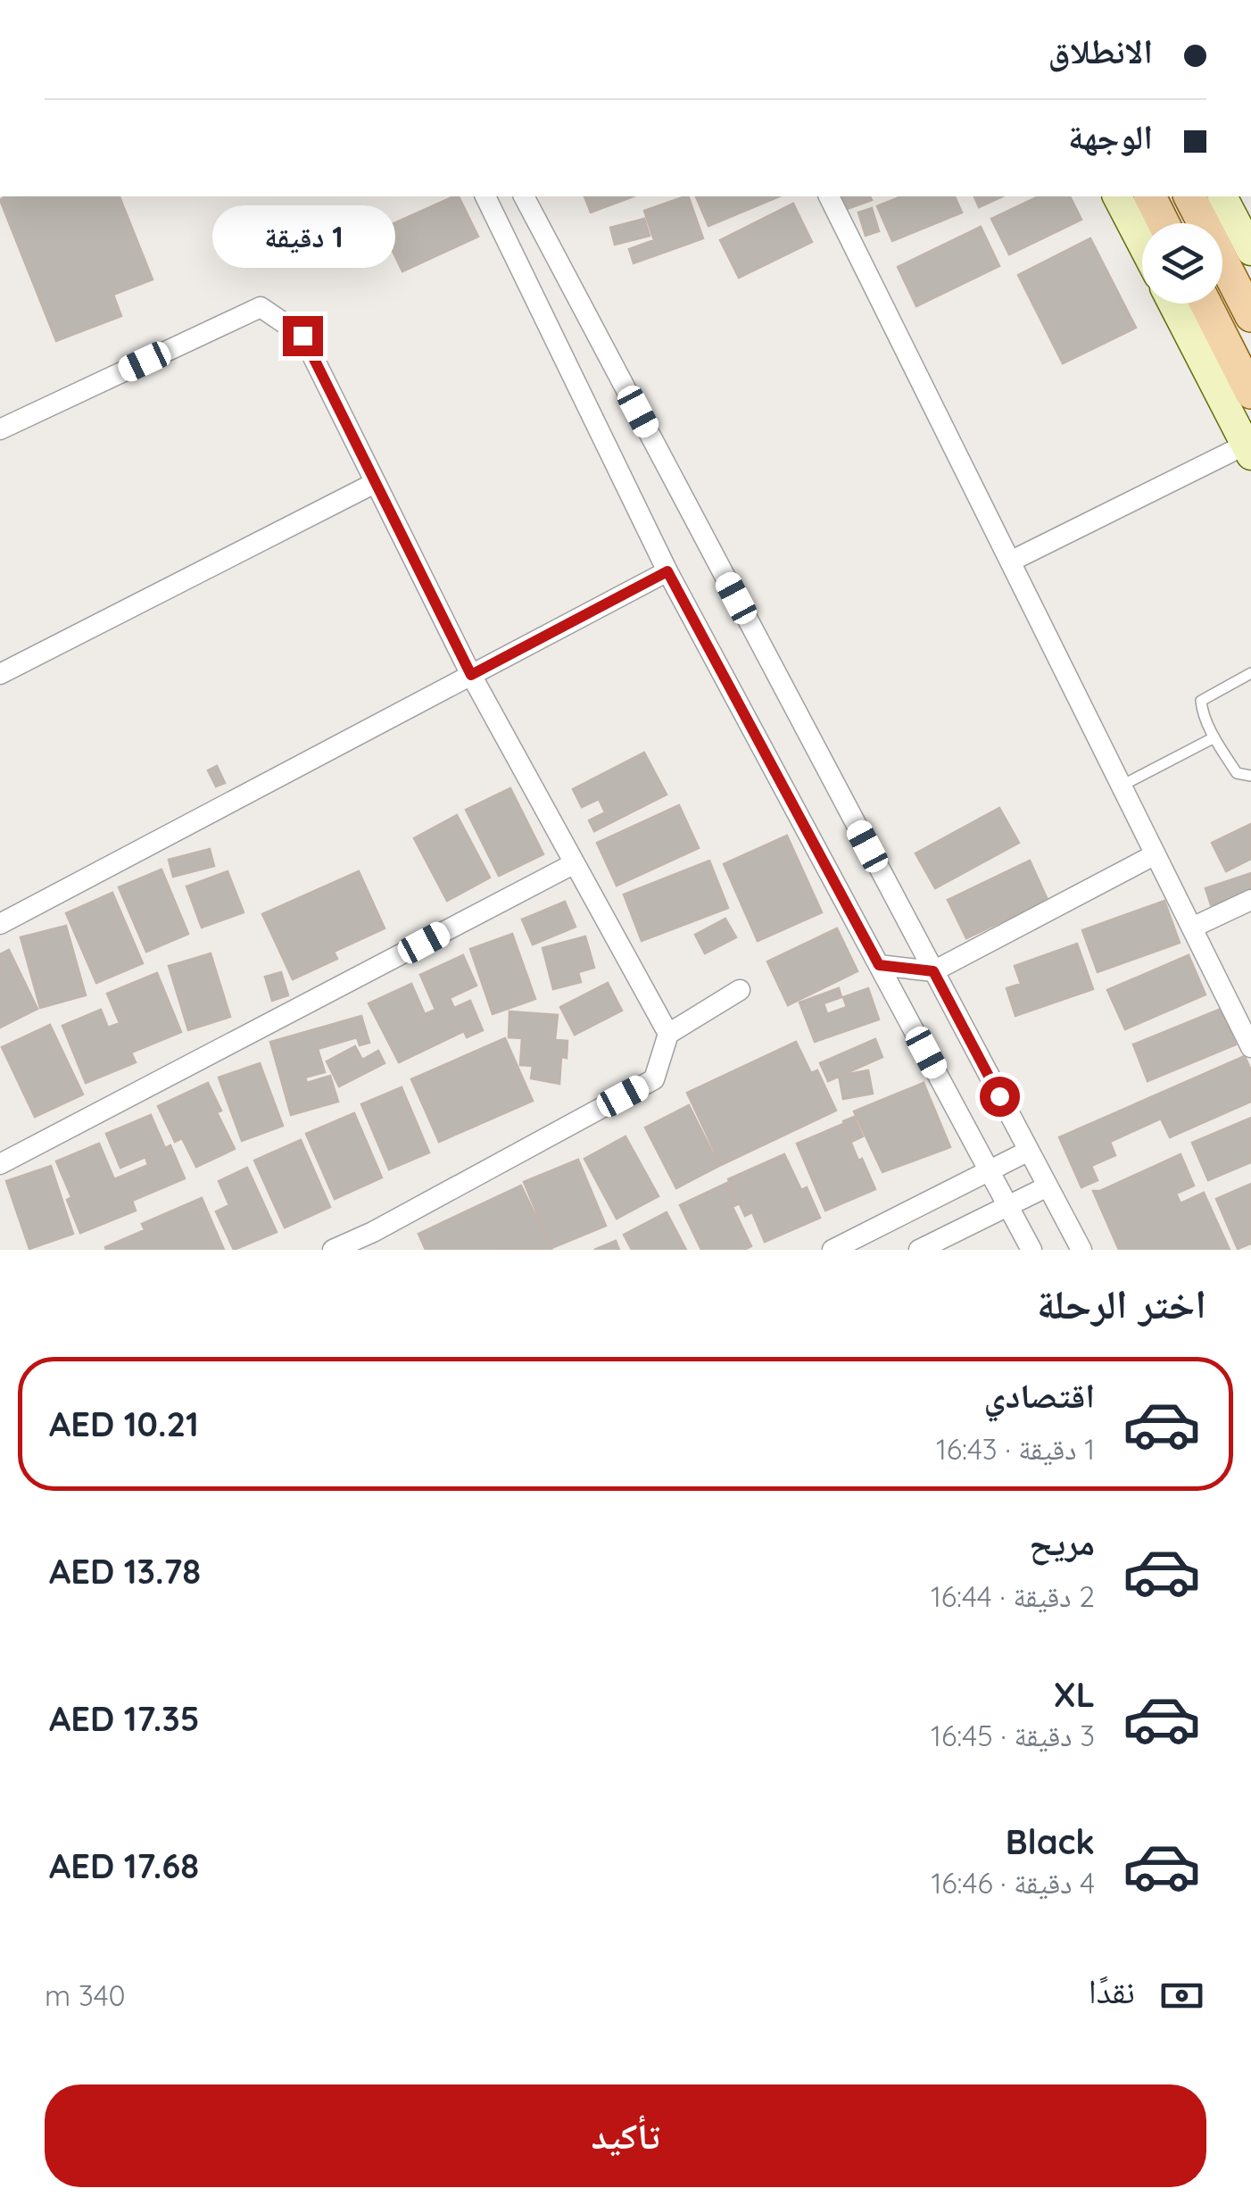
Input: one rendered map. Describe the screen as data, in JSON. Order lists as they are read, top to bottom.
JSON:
{
  "page": {
    "banner": ["الانطلاق", "الوجهة"],
    "bubble": "1 دقيقة",
    "heading": "اختر الرحلة",
    "list": [
      {
        "name": "اقتصادي",
        "note": "1 دقيقة · 16:43",
        "value": "AED 10.21"
      },
      {
        "name": "مريح",
        "note": "2 دقيقة · 16:44",
        "value": "AED 13.78"
      },
      {
        "name": "XL",
        "note": "3 دقيقة · 16:45",
        "value": "AED 17.35"
      },
      {
        "name": "Black",
        "note": "4 دقيقة · 16:46",
        "value": "AED 17.68"
      }
    ],
    "pay": ["نقدًا", "340 m"],
    "buttons": "تأكيد"
  }
}
